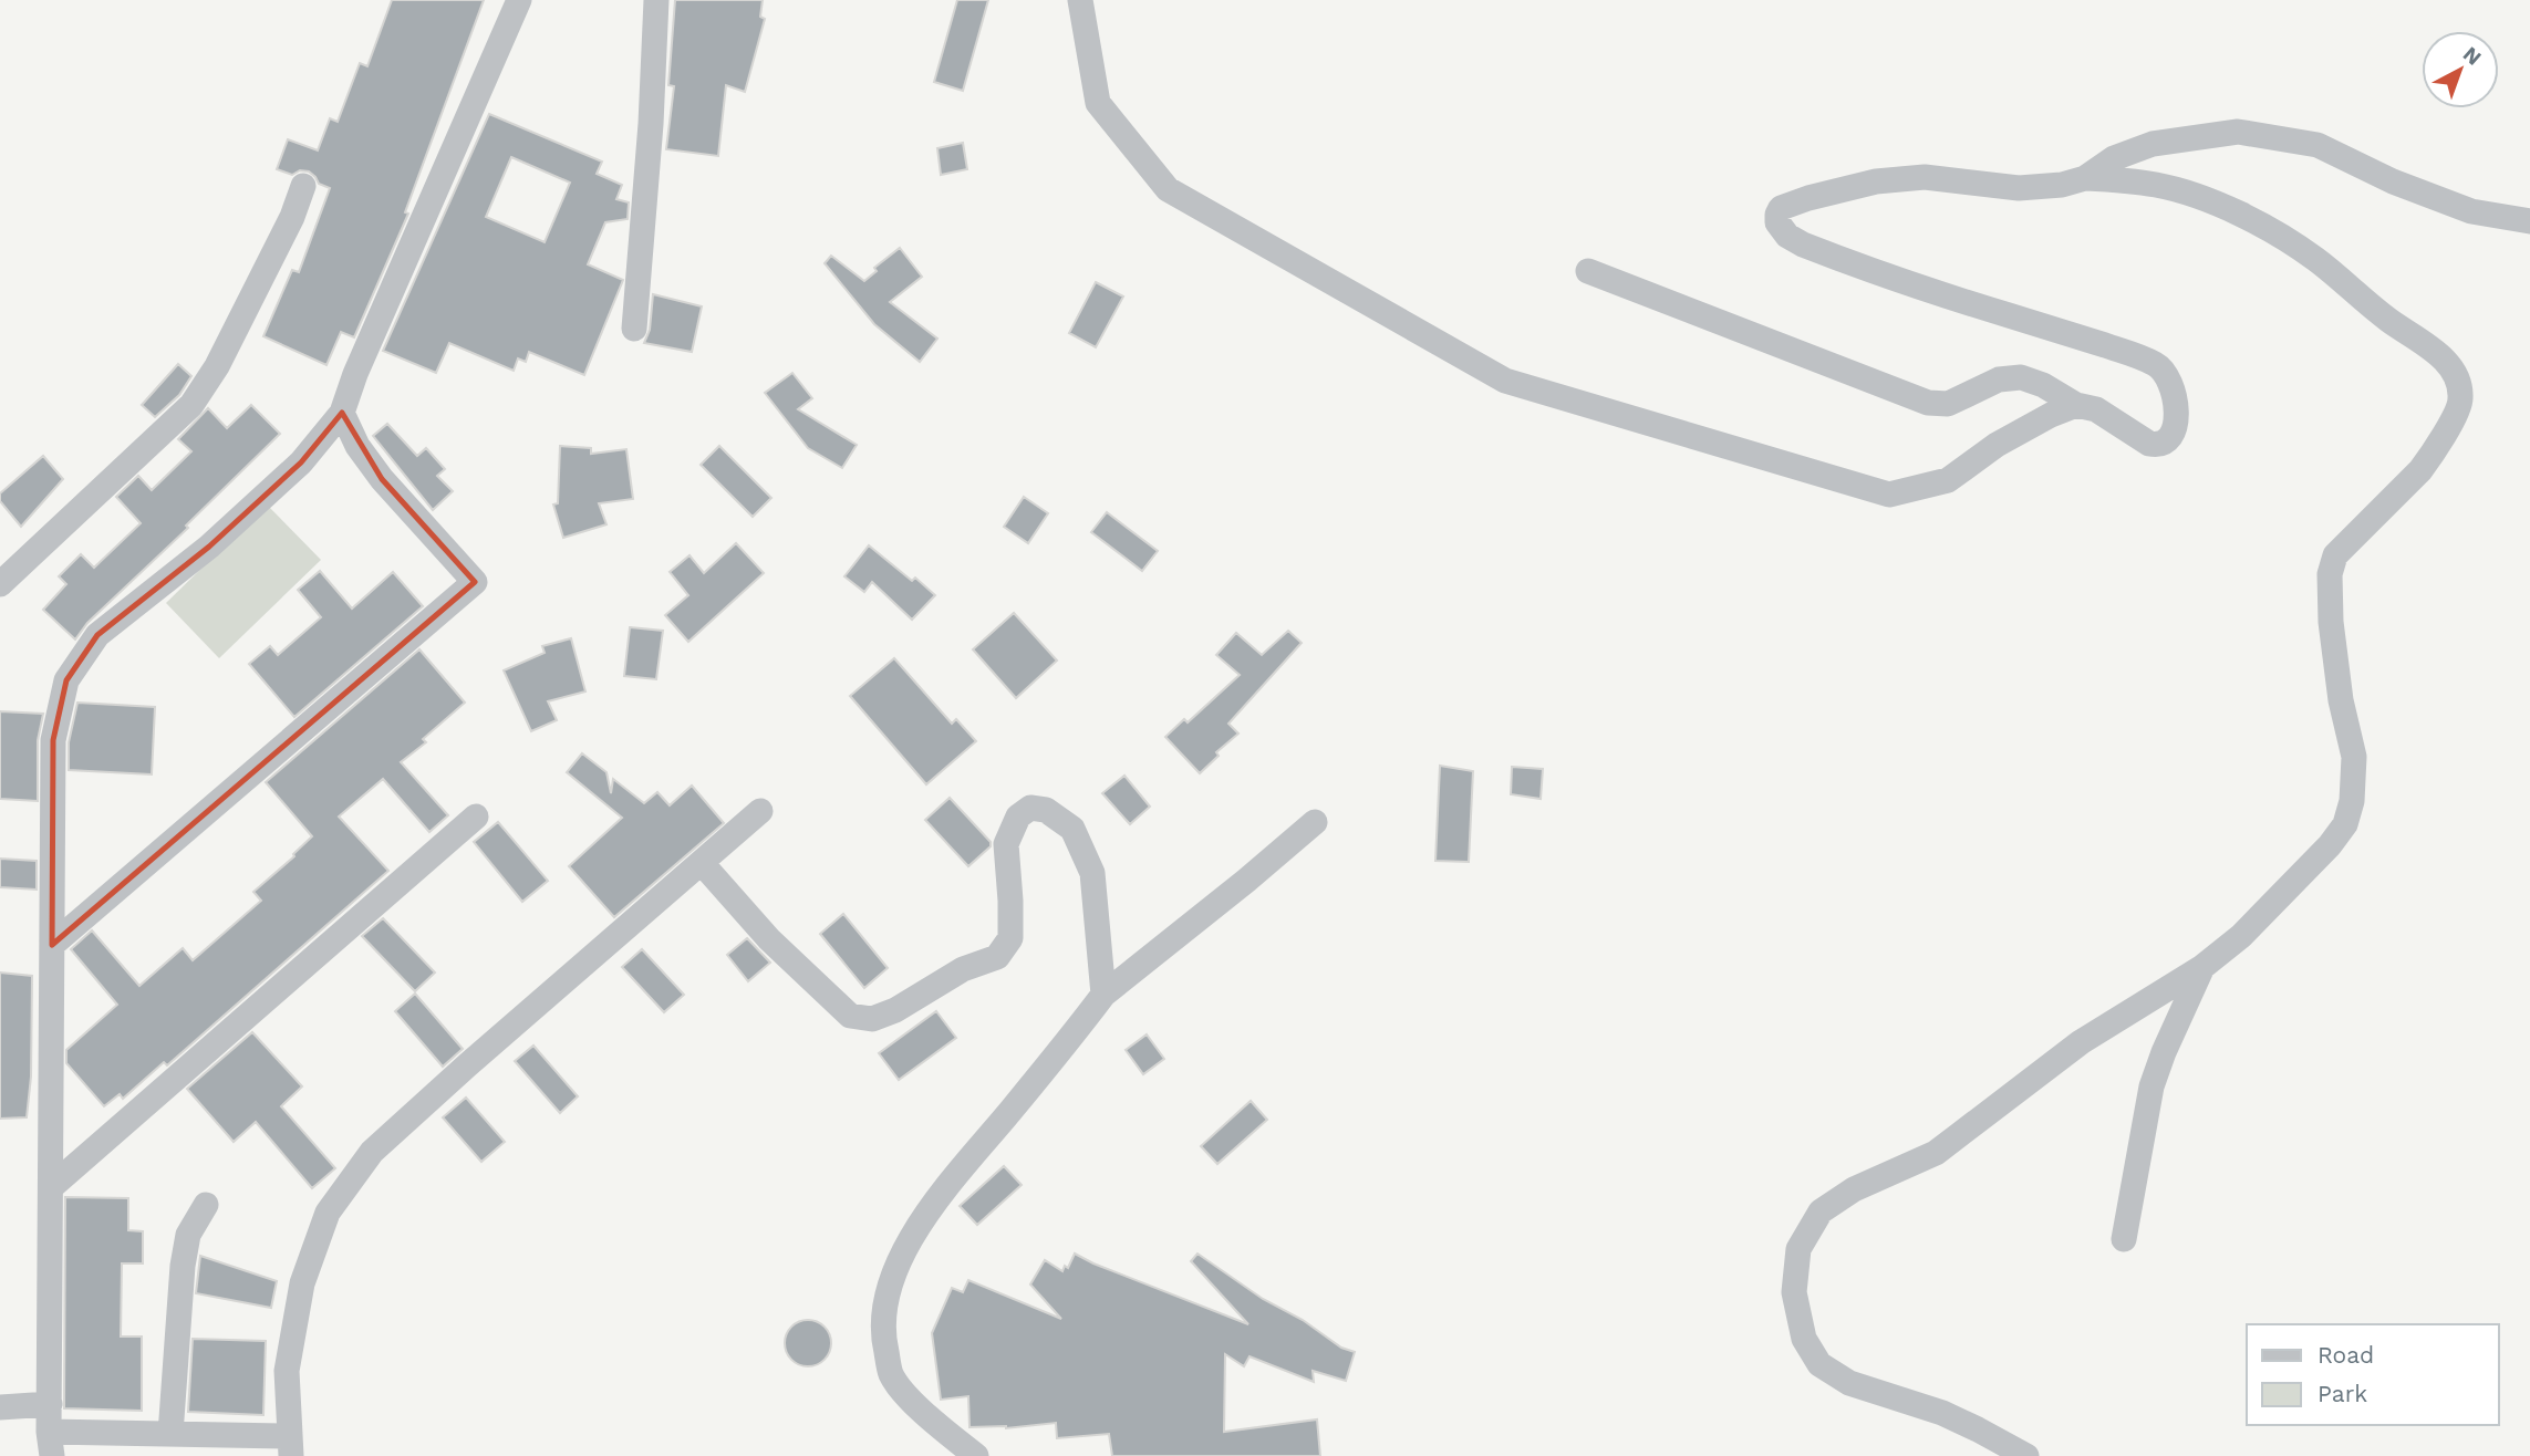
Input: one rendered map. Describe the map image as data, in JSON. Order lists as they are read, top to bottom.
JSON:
{
  "legend": ["Road", "Park"],
  "north": "top right"
}
